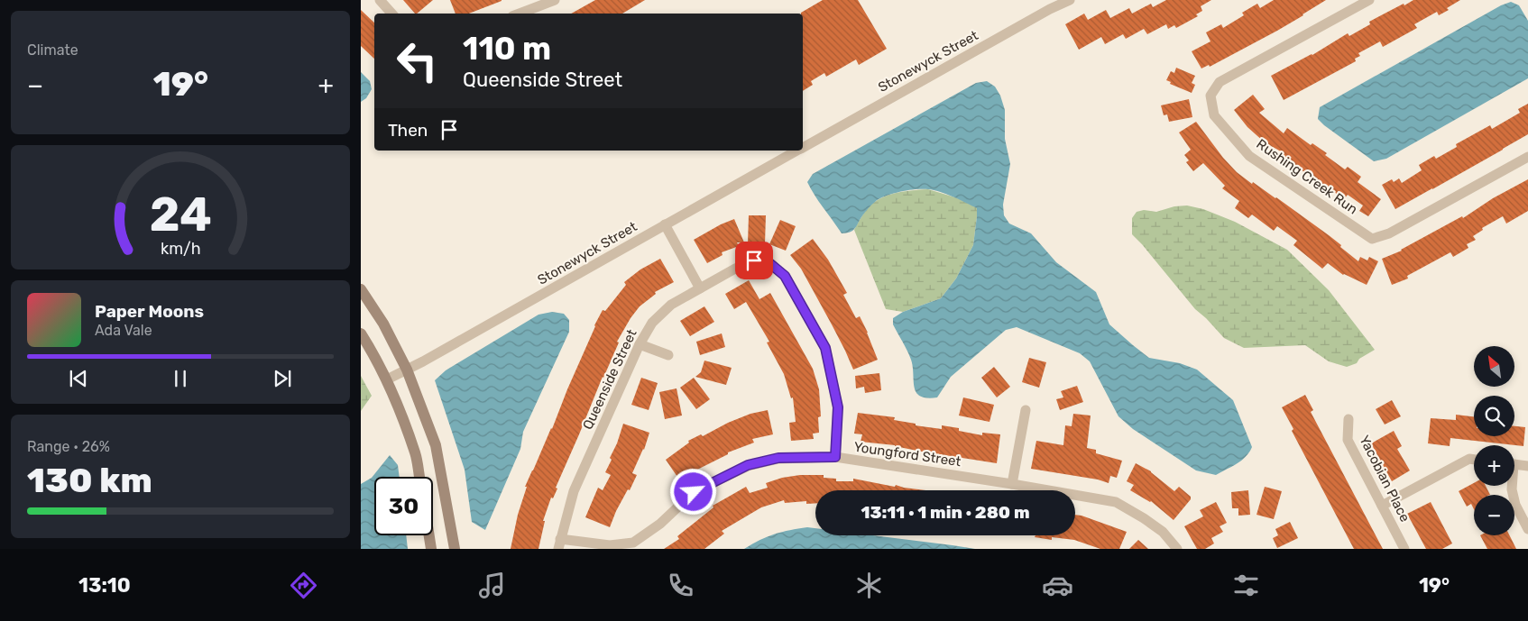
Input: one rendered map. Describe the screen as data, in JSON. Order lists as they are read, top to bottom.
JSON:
{
  "streets": {
    "street": [
      "Stonewyck Street",
      "Rushing Creek Run",
      "Queenside Street",
      "Youngford Street",
      "Yacobian Place"
    ]
  },
  "crossings": [
    ["Queenside Street", "Youngford Street"]
  ],
  "north": "top left",
  "page": {
    "tile": [
      "Climate",
      ["Range · 26%", "130 km"]
    ],
    "turn": ["110 m", "Queenside Street"],
    "heat": ["−", "19°", "+"],
    "then": "Then",
    "song": ["Paper Moons", "Ada Vale"],
    "map_buttons": ["+", "−"],
    "limit": "30",
    "trip": "13:11 · 1 min · 280 m",
    "tabs": ["13:10", "19°"],
    "gauge": ["24", "km/h"]
  }
}
